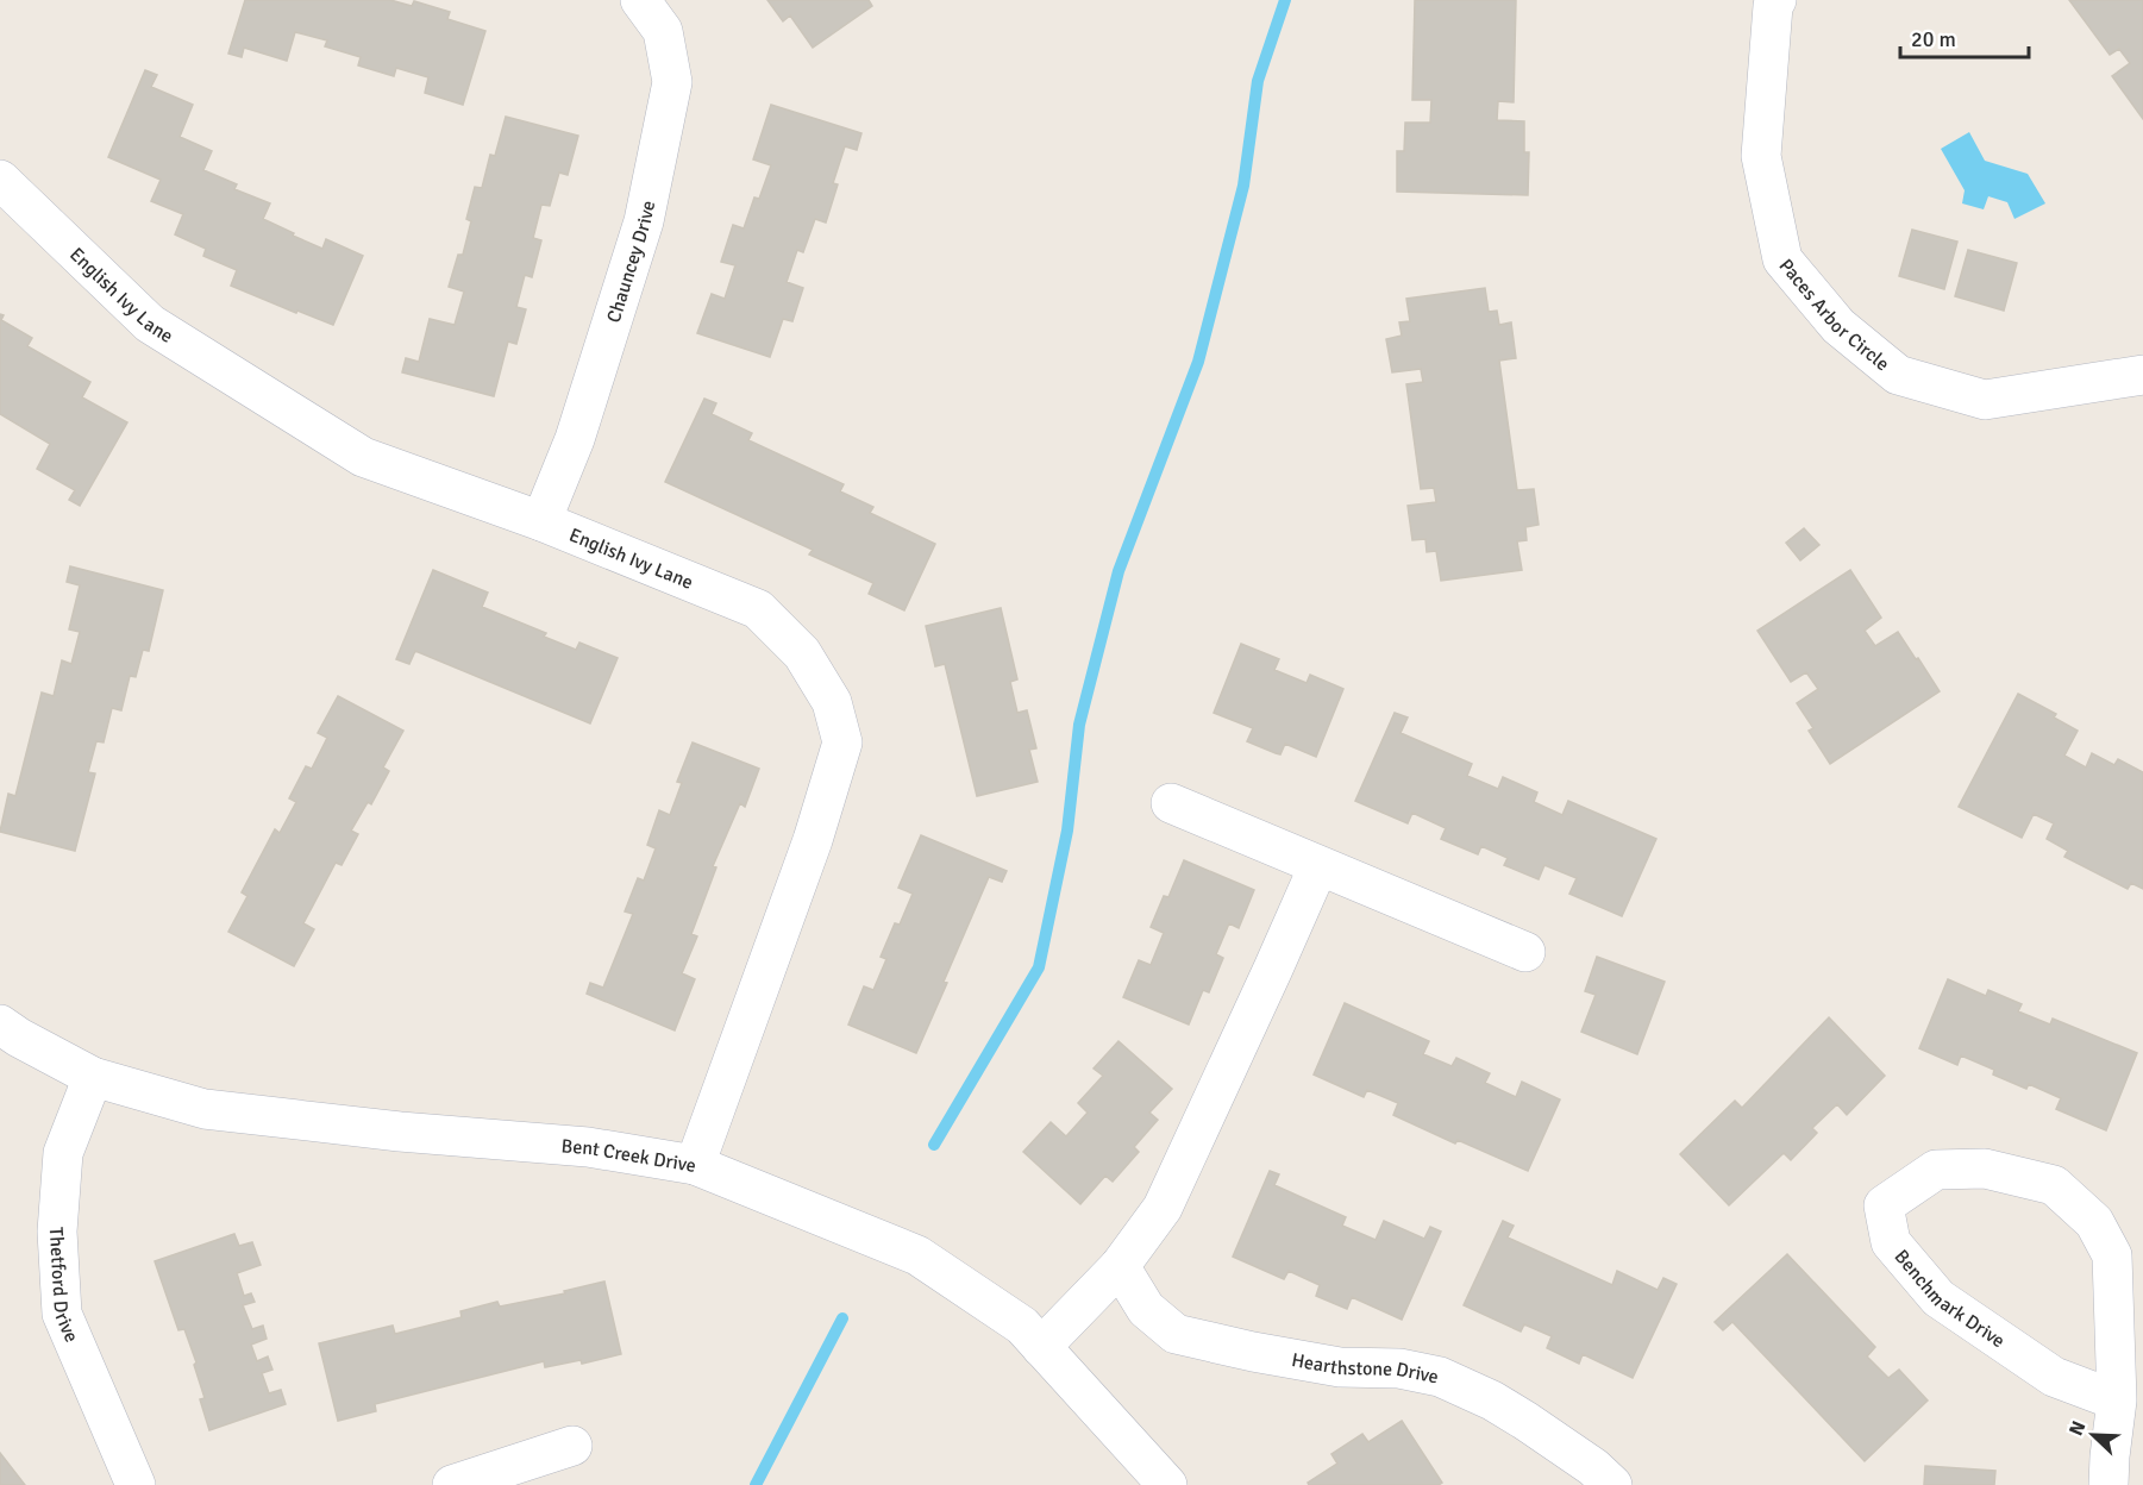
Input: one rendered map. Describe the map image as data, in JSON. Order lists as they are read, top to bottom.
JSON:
{
  "streets": {
    "street": [
      "Chauncey Drive",
      "English Ivy Lane",
      "Paces Arbor Circle",
      "Bent Creek Drive",
      "Thetford Drive",
      "Benchmark Drive",
      "Hearthstone Drive"
    ]
  },
  "crossings": [
    ["Chauncey Drive", "English Ivy Lane"],
    ["English Ivy Lane", "Bent Creek Drive"],
    ["Bent Creek Drive", "Thetford Drive"]
  ],
  "scale_bar": "20 m",
  "north": "top left"
}
